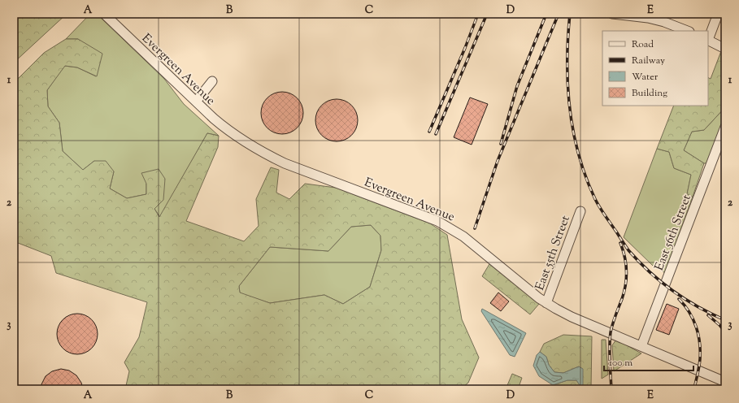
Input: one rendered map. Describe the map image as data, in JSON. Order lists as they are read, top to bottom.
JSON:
{
  "streets": {
    "street": ["Evergreen Avenue", "East 56th Street", "East 55th Street"]
  },
  "crossings": [
    ["Evergreen Avenue", "East 56th Street"],
    ["Evergreen Avenue", "East 55th Street"]
  ],
  "legend": [
    "Road",
    "Railway",
    "Water",
    "Building"
  ],
  "scale_bar": "100 m",
  "grid": {
    "columns": [
      "A",
      "B",
      "C",
      "D",
      "E"
    ],
    "rows": ["1", "2", "3"]
  }
}
